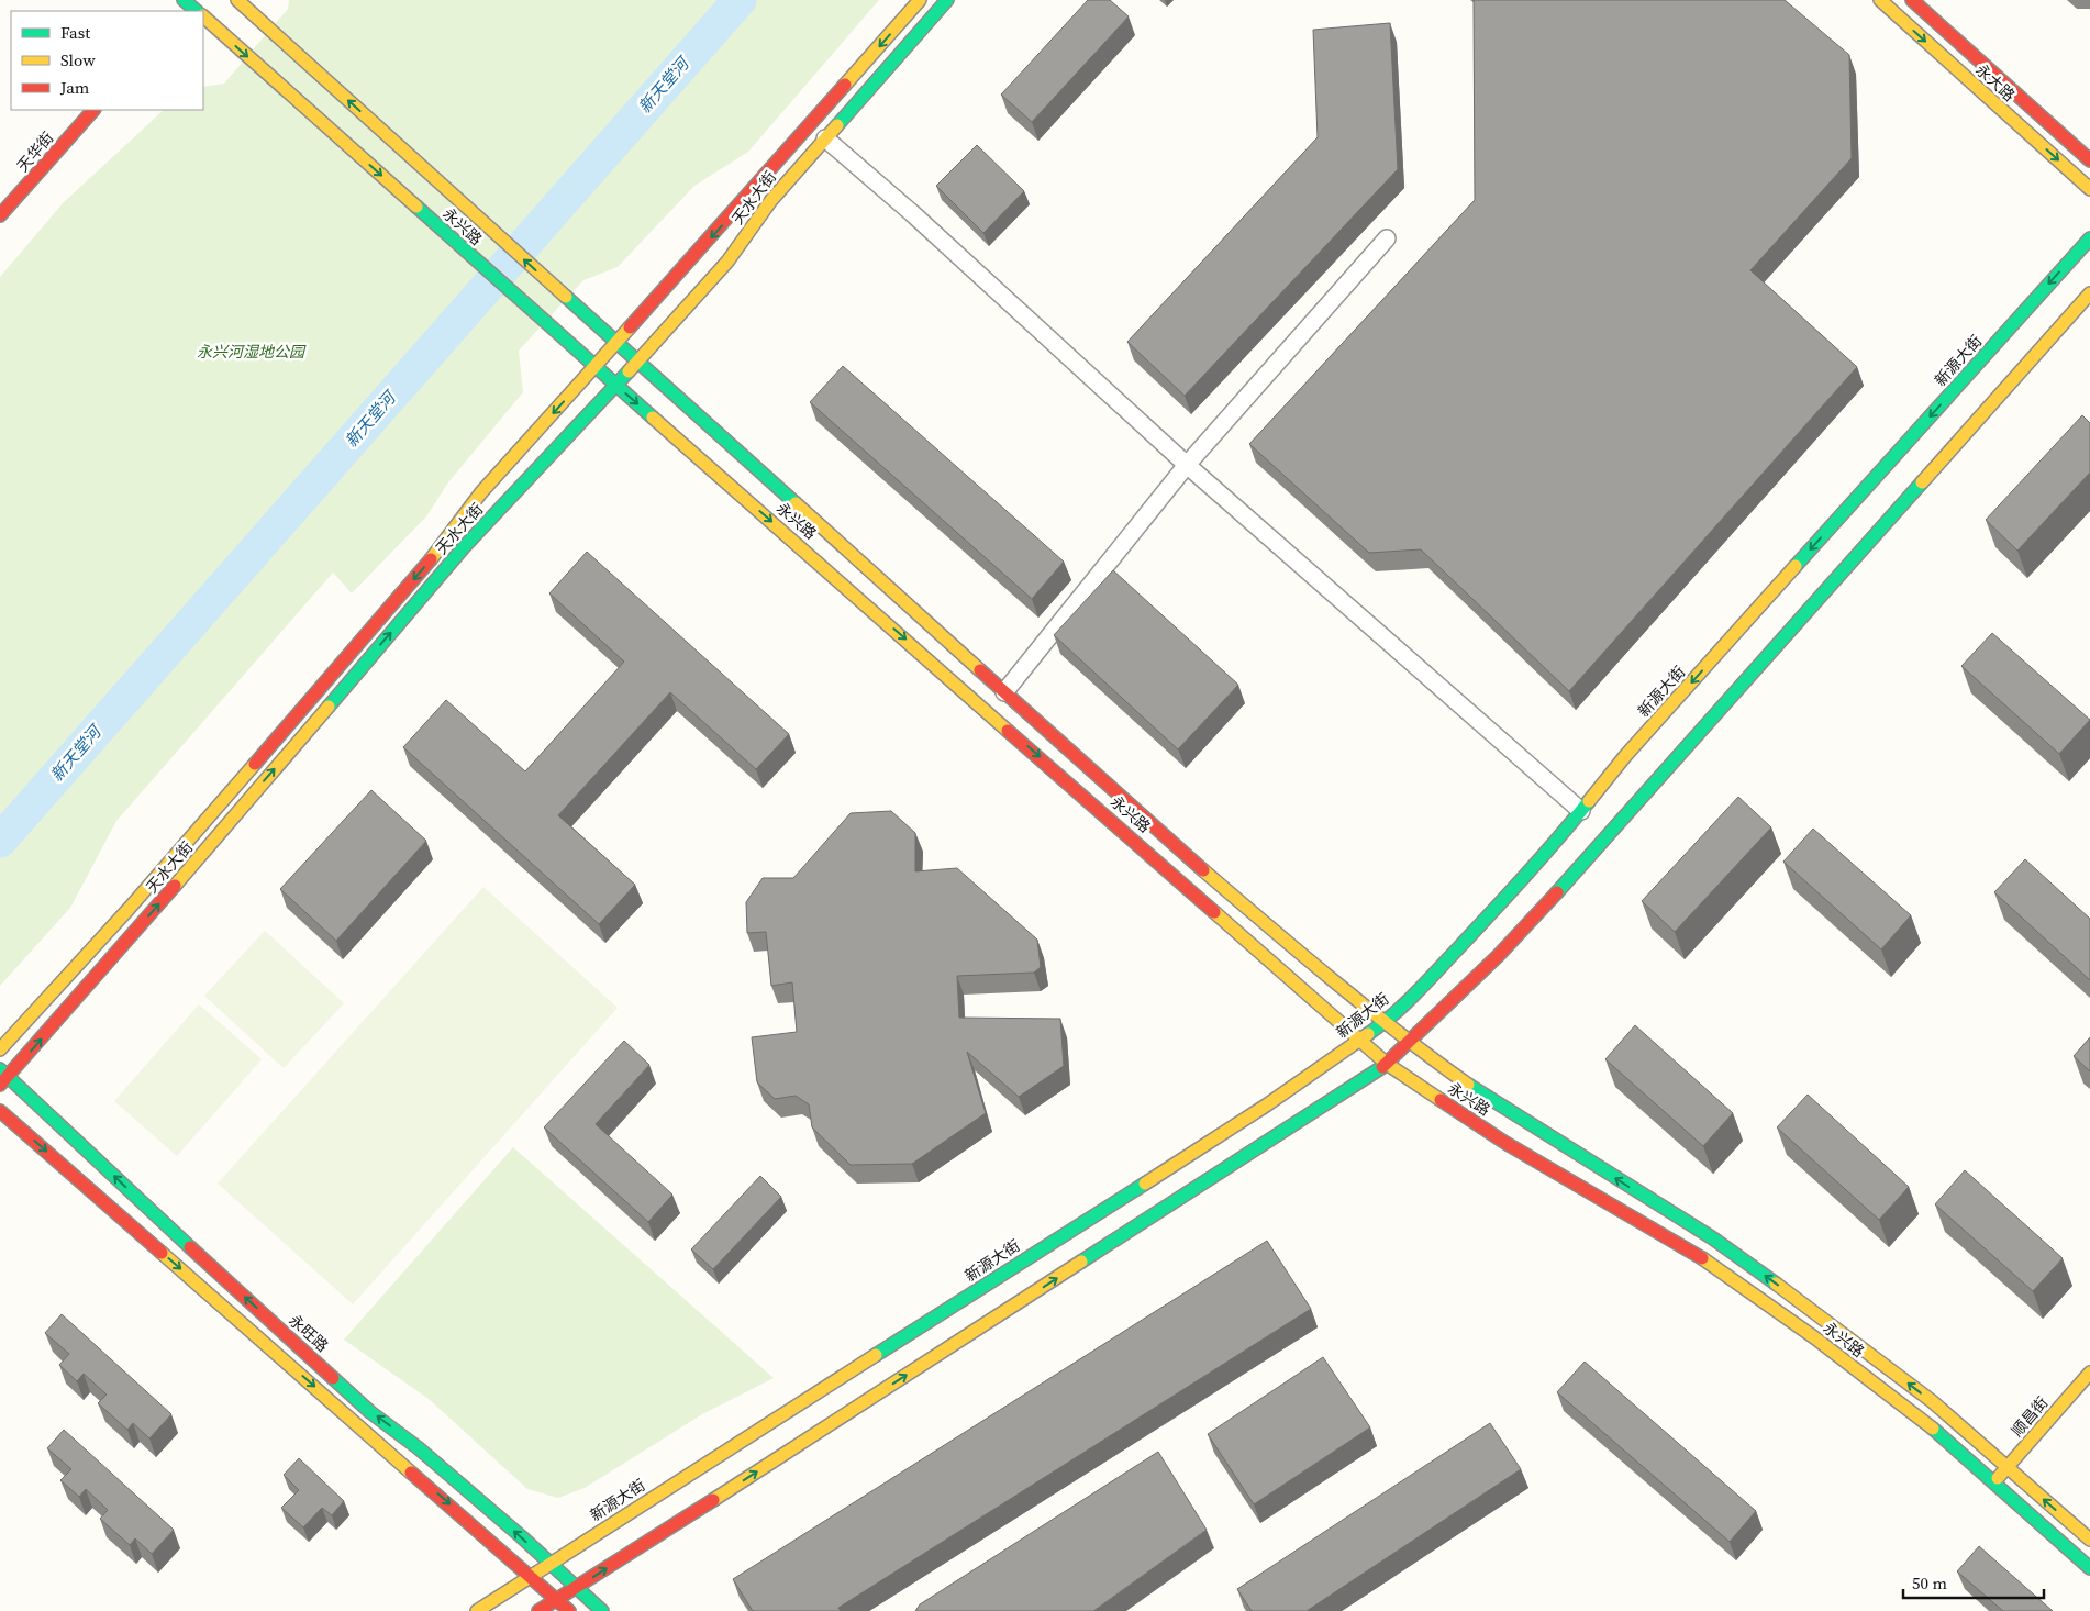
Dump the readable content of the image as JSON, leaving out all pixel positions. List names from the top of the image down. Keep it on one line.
{"streets":{"main road":["永大路","天华街","天水大街","永兴路","新源大街","永旺路","顺昌街"]},"crossings":[["天水大街","永兴路"],["天水大街","永旺路"],["永兴路","新源大街"],["永兴路","顺昌街"],["新源大街","永旺路"]],"water":["新天堂河"],"parks":["永兴河湿地公园"],"legend":["Fast","Slow","Jam"],"scale_bar":"50 m"}
